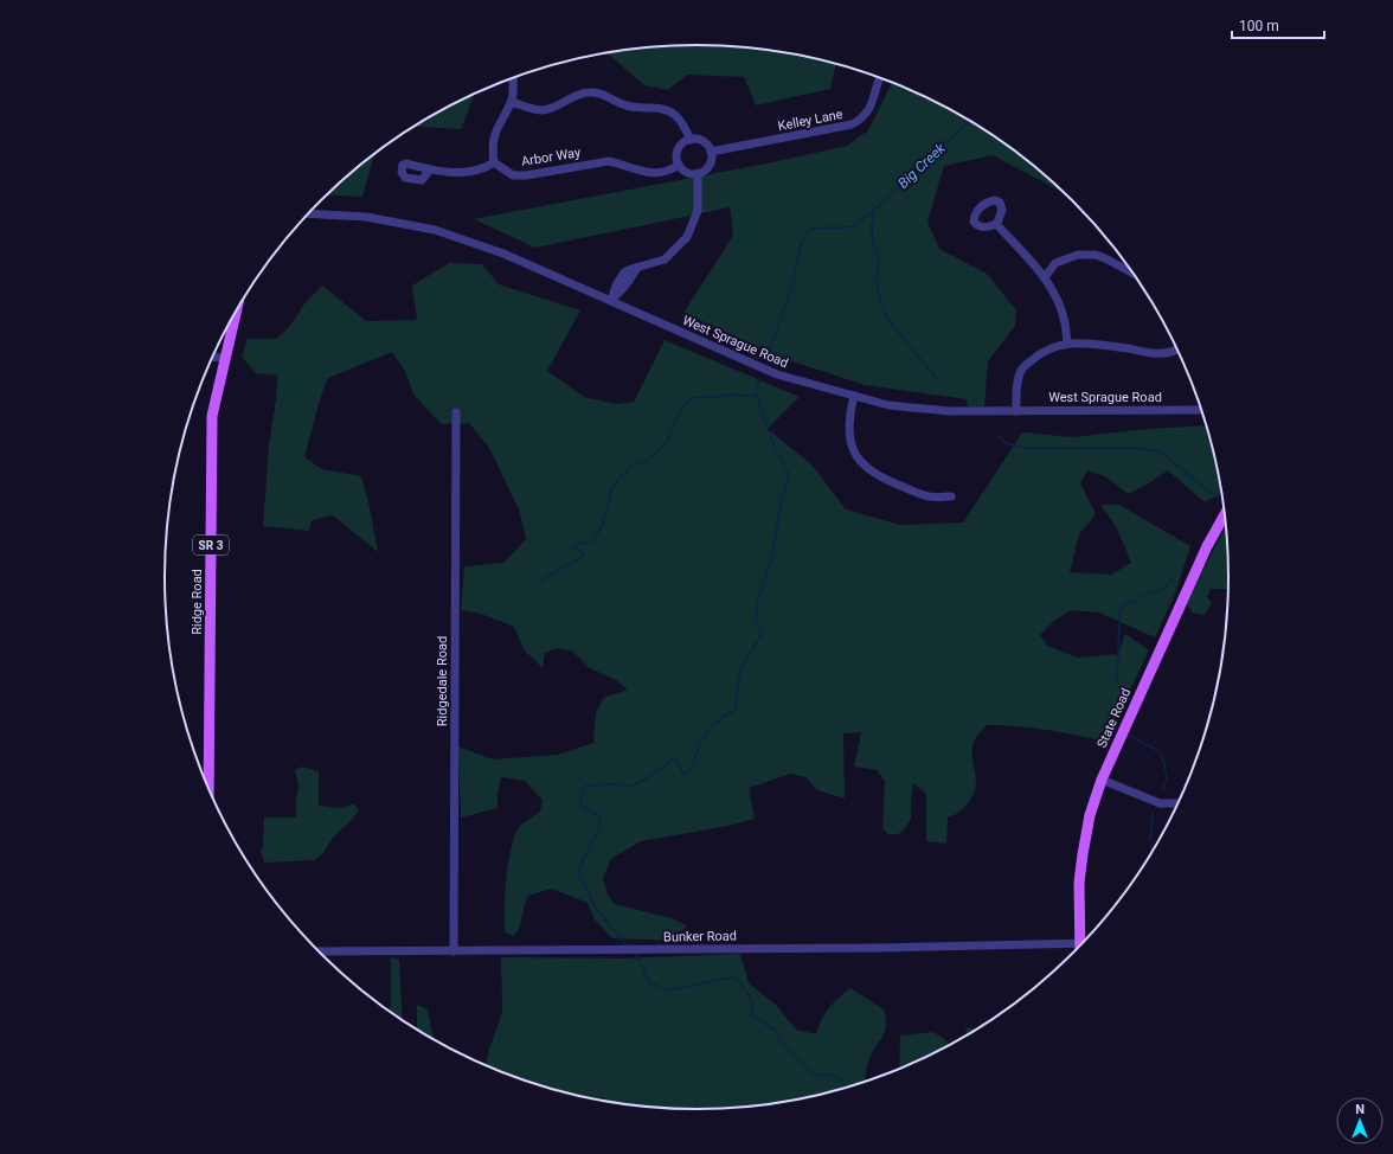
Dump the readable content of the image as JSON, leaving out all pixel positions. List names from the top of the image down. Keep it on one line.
{"streets":{"main road":["SR 3","Ridge Road","State Road"],"street":["Kelley Lane","Arbor Way","West Sprague Road","Ridgedale Road","Bunker Road"]},"crossings":[["Kelley Lane","Arbor Way"],["Ridgedale Road","Bunker Road"],["State Road","Bunker Road"]],"water":["Big Creek"],"scale_bar":"100 m","north":"top"}
